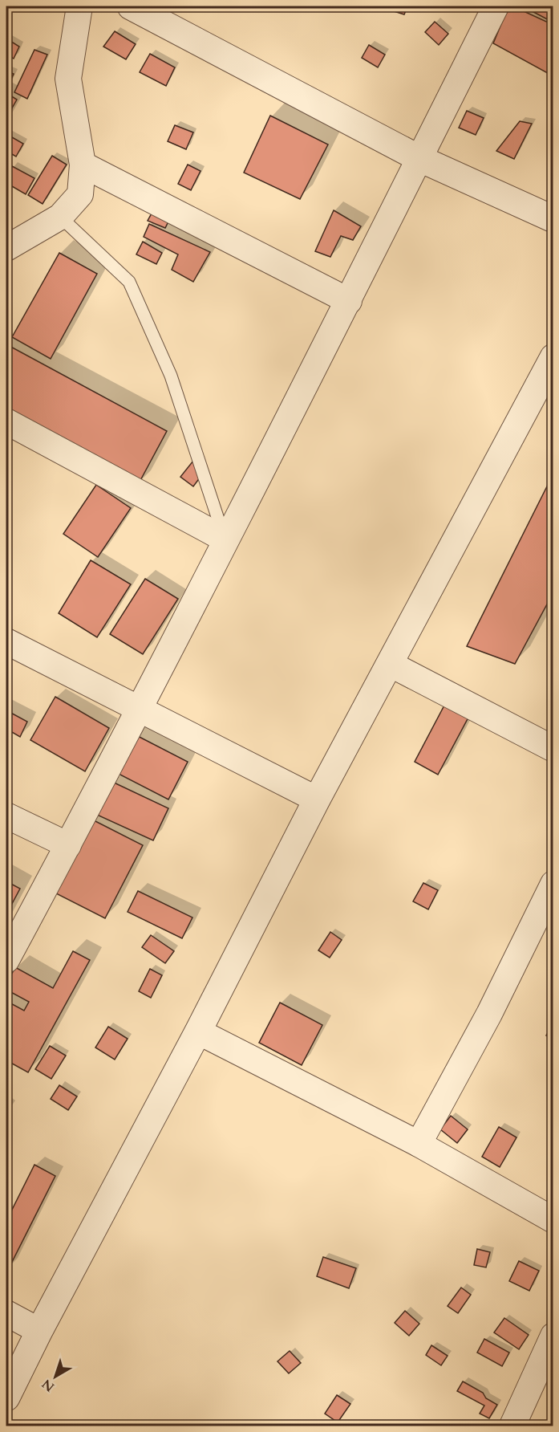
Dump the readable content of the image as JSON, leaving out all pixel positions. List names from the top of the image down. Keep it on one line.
{"north":"bottom left"}
